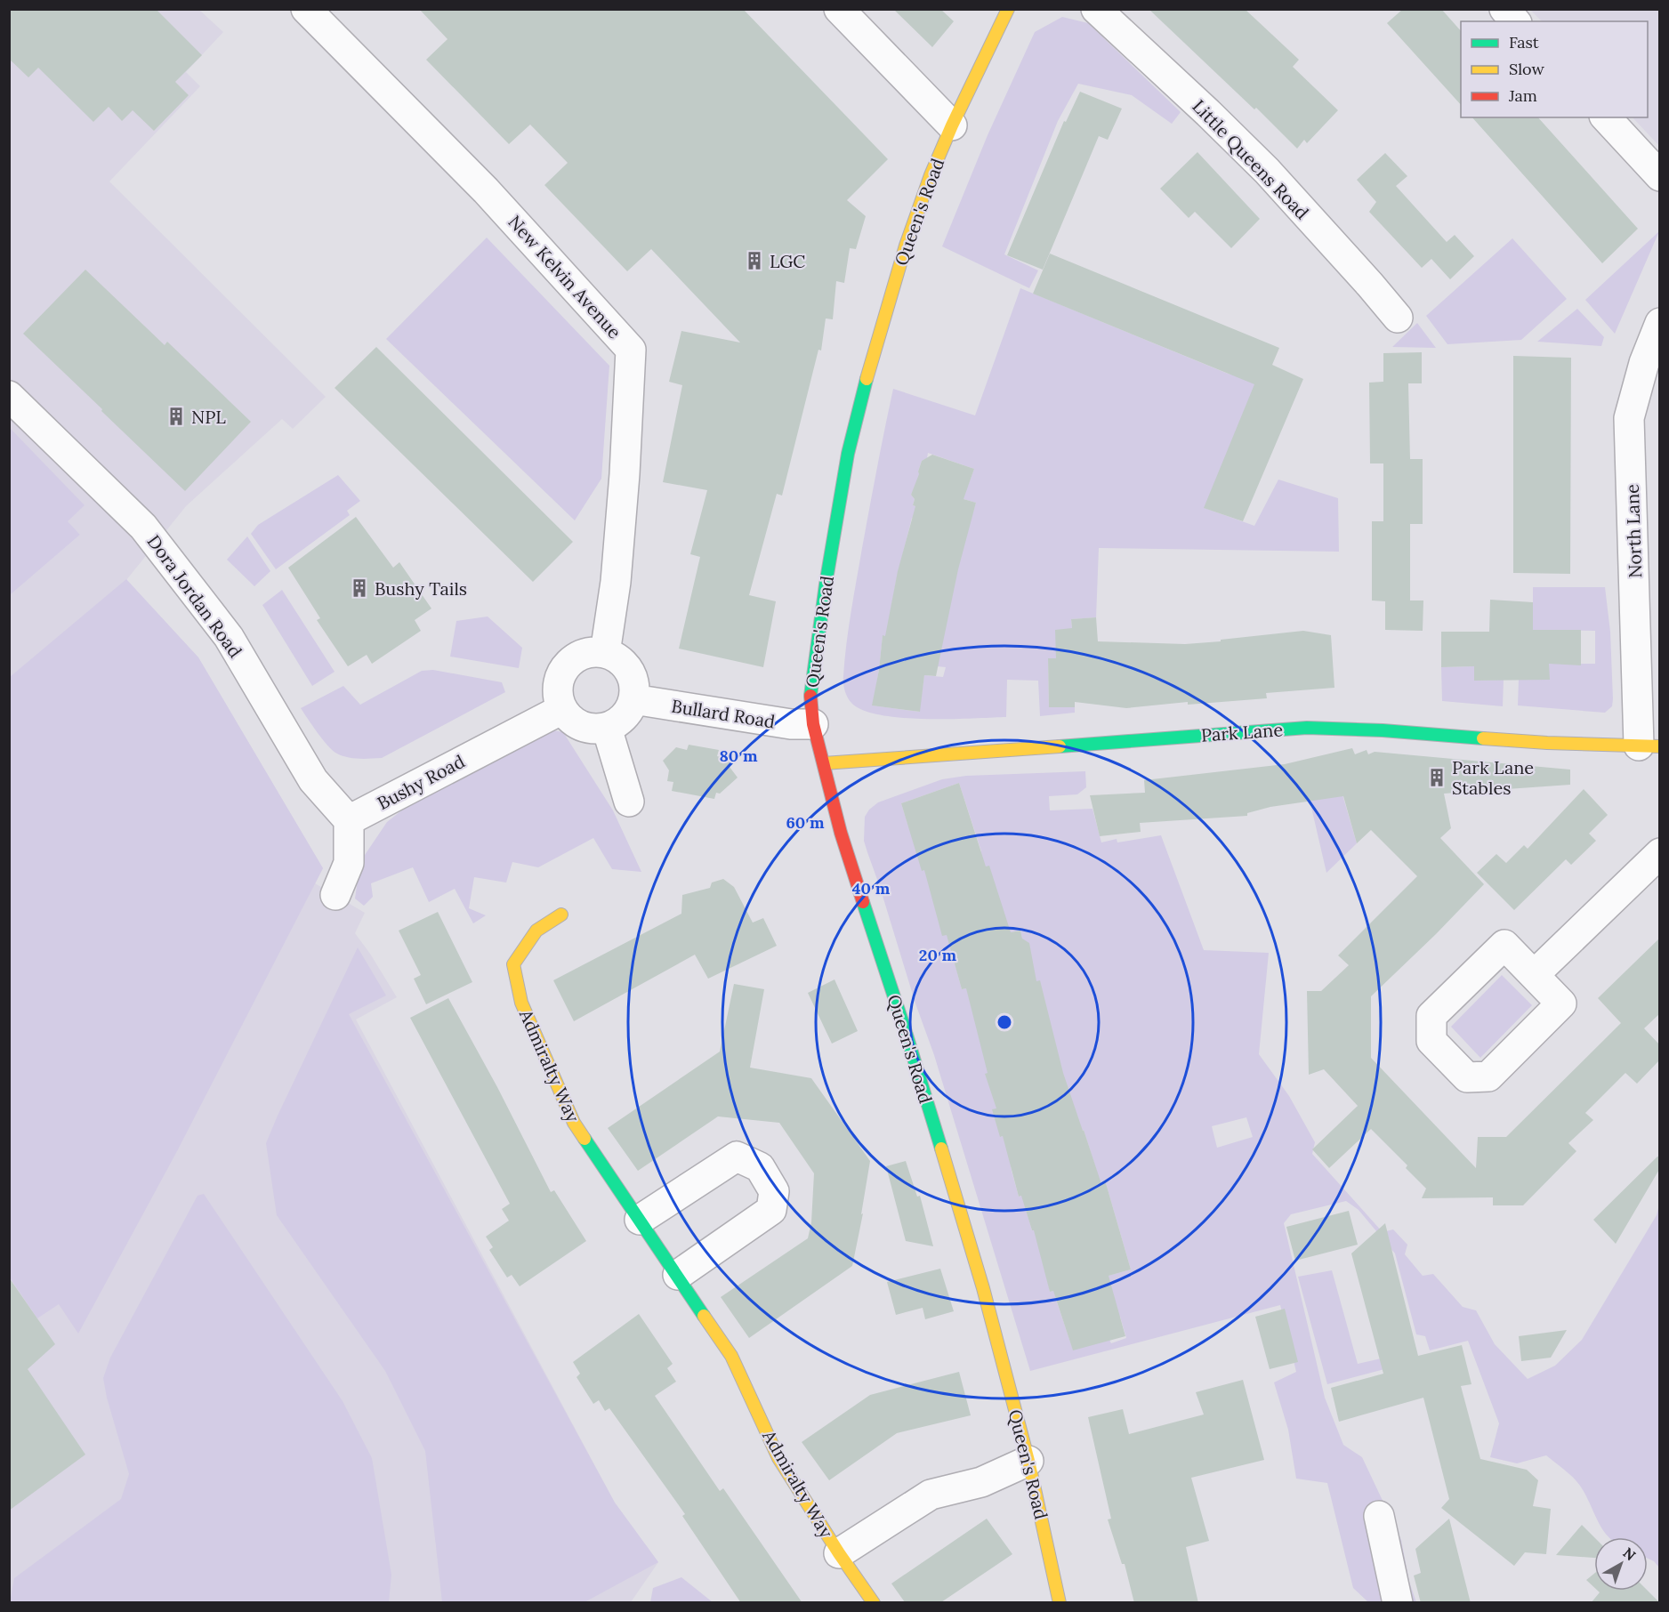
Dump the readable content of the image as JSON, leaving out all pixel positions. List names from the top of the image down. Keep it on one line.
{"streets":{"main road":["Queen's Road","Park Lane","Admiralty Way"],"street":["Little Queens Road","New Kelvin Avenue","North Lane","Dora Jordan Road","Bullard Road","Bushy Road"]},"crossings":[["Queen's Road","Bullard Road"],["Queen's Road","Park Lane"],["Queen's Road","Admiralty Way"],["New Kelvin Avenue","Bullard Road"],["New Kelvin Avenue","Bushy Road"],["North Lane","Park Lane"],["Dora Jordan Road","Bushy Road"],["Bullard Road","Bushy Road"]],"places":{"building":["LGC","NPL","Bushy Tails","Park Lane Stables"]},"legend":["Fast","Slow","Jam"],"north":"top right","rings":["80 m","60 m","40 m","20 m"]}
